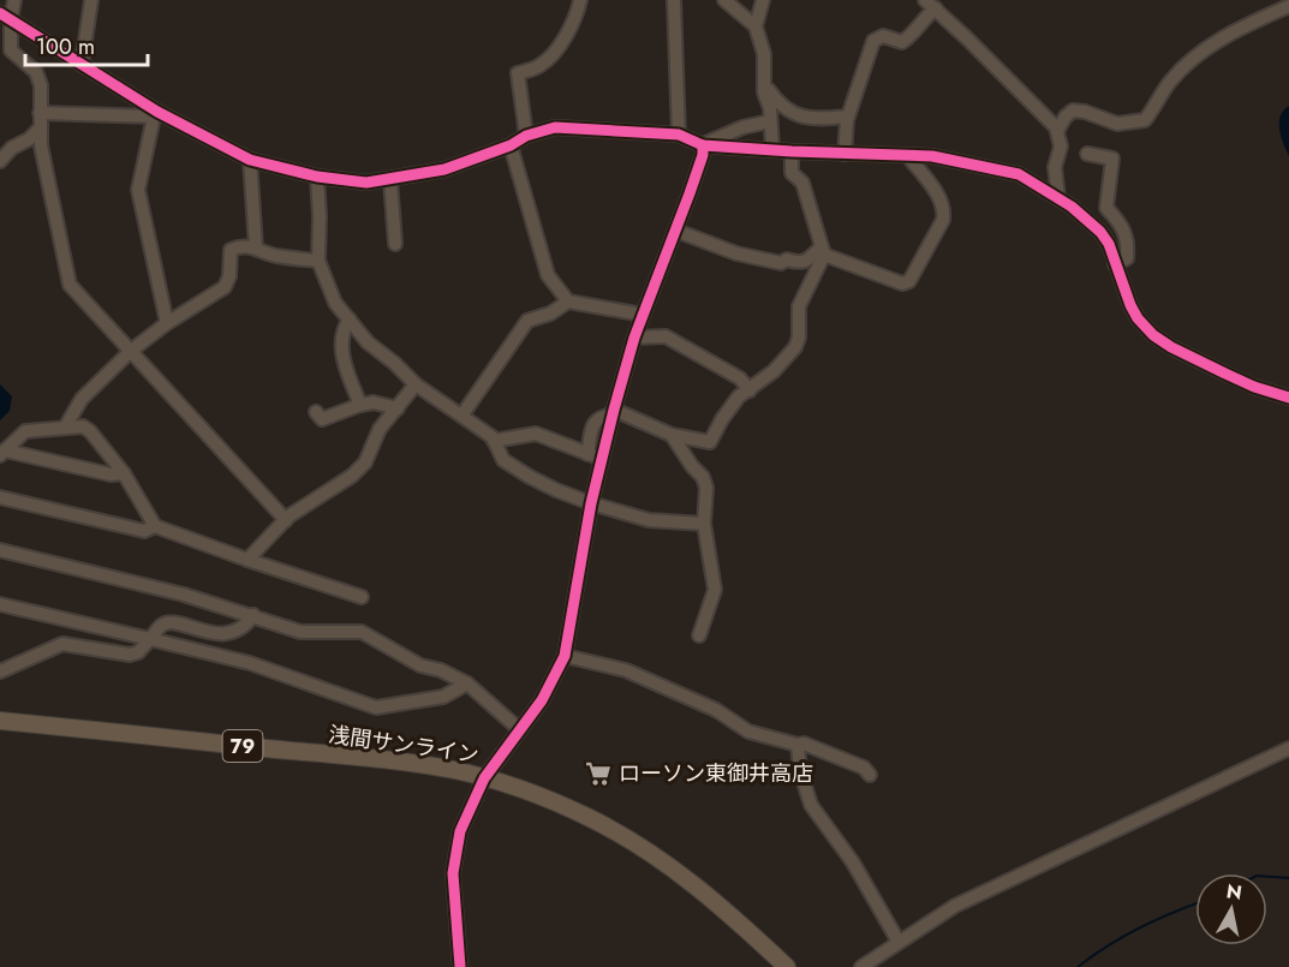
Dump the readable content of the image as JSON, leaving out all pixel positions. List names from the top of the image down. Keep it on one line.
{"streets":{"main road":["浅間サンライン","79"]},"places":{"supermarket":["ローソン東御井高店"]},"scale_bar":"100 m","north":"top"}
